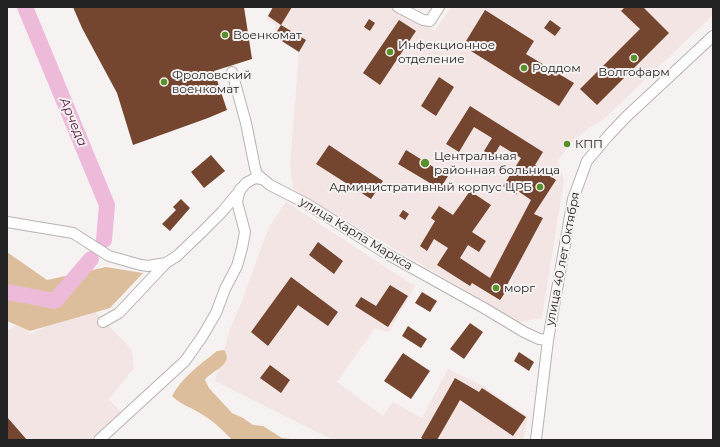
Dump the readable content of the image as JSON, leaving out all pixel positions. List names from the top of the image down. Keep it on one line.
{"streets":{"street":["улица Карла Маркса","улица 40 лет Октября"]},"crossings":[["улица Карла Маркса","улица 40 лет Октября"]],"water":["Арчеда"],"places":["Военкомат","Инфекционное отделение","Волгофарм","Роддом","Фроловский военкомат","КПП","Центральная районная больница","Административный корпус ЦРБ","морг"]}
